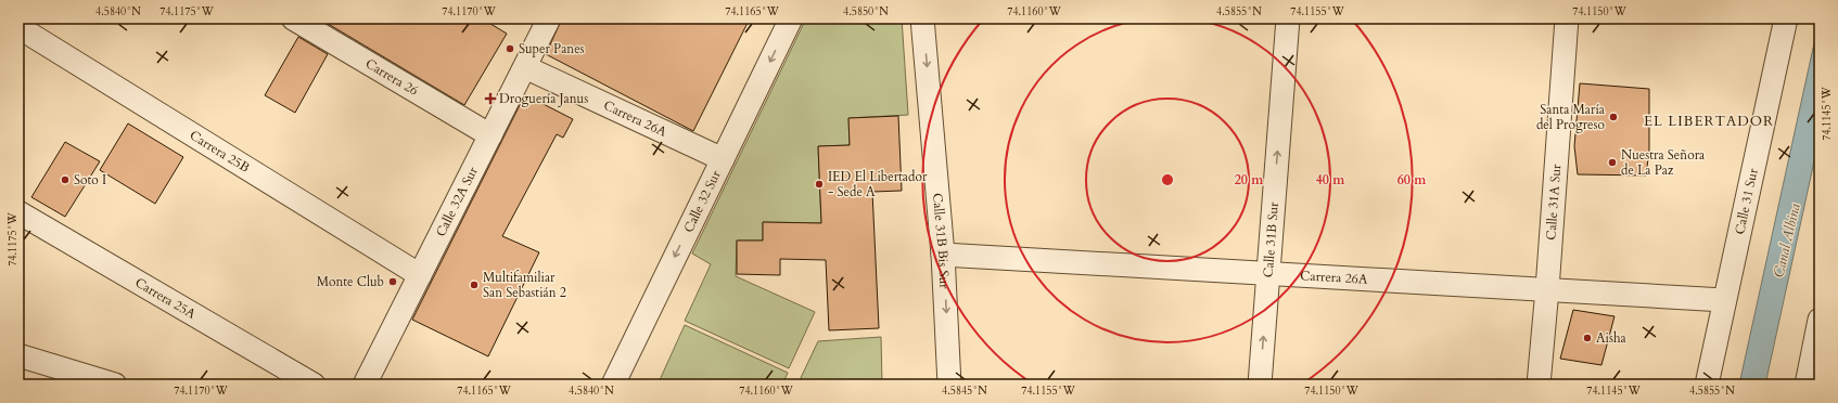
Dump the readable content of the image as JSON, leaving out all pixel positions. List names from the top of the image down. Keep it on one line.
{"streets":{"street":["Carrera 26","Carrera 26A","Carrera 25B","Calle 32A Sur","Calle 32 Sur","Calle 31A Sur","Calle 31 Sur","Calle 31B Bis Sur","Calle 31B Sur","Carrera 25A"]},"crossings":[["Carrera 26","Calle 32A Sur"],["Carrera 26A","Calle 32A Sur"],["Carrera 26A","Calle 32 Sur"],["Carrera 26A","Calle 31A Sur"],["Carrera 26A","Calle 31 Sur"],["Carrera 26A","Calle 31B Bis Sur"],["Carrera 26A","Calle 31B Sur"],["Carrera 25B","Calle 32A Sur"]],"one_way":["Calle 32 Sur","Calle 31B Bis Sur","Calle 31B Sur"],"districts":["EL LIBERTADOR"],"water":["Canal Albina"],"places":{"other":["Super Panes","Santa María del Progreso","Nuestra Señora de La Paz","Soto I","IED El Libertador - Sede A","Monte Club","Multifamiliar San Sebastián 2","Aisha"],"health":["Droguería Janus"]},"coordinates":["4.5840°N","74.1175°W","74.1170°W","74.1165°W","4.5850°N","74.1160°W","4.5855°N","74.1155°W","74.1150°W","74.1145°W","4.5845°N"],"rings":["20 m","40 m","60 m"]}
